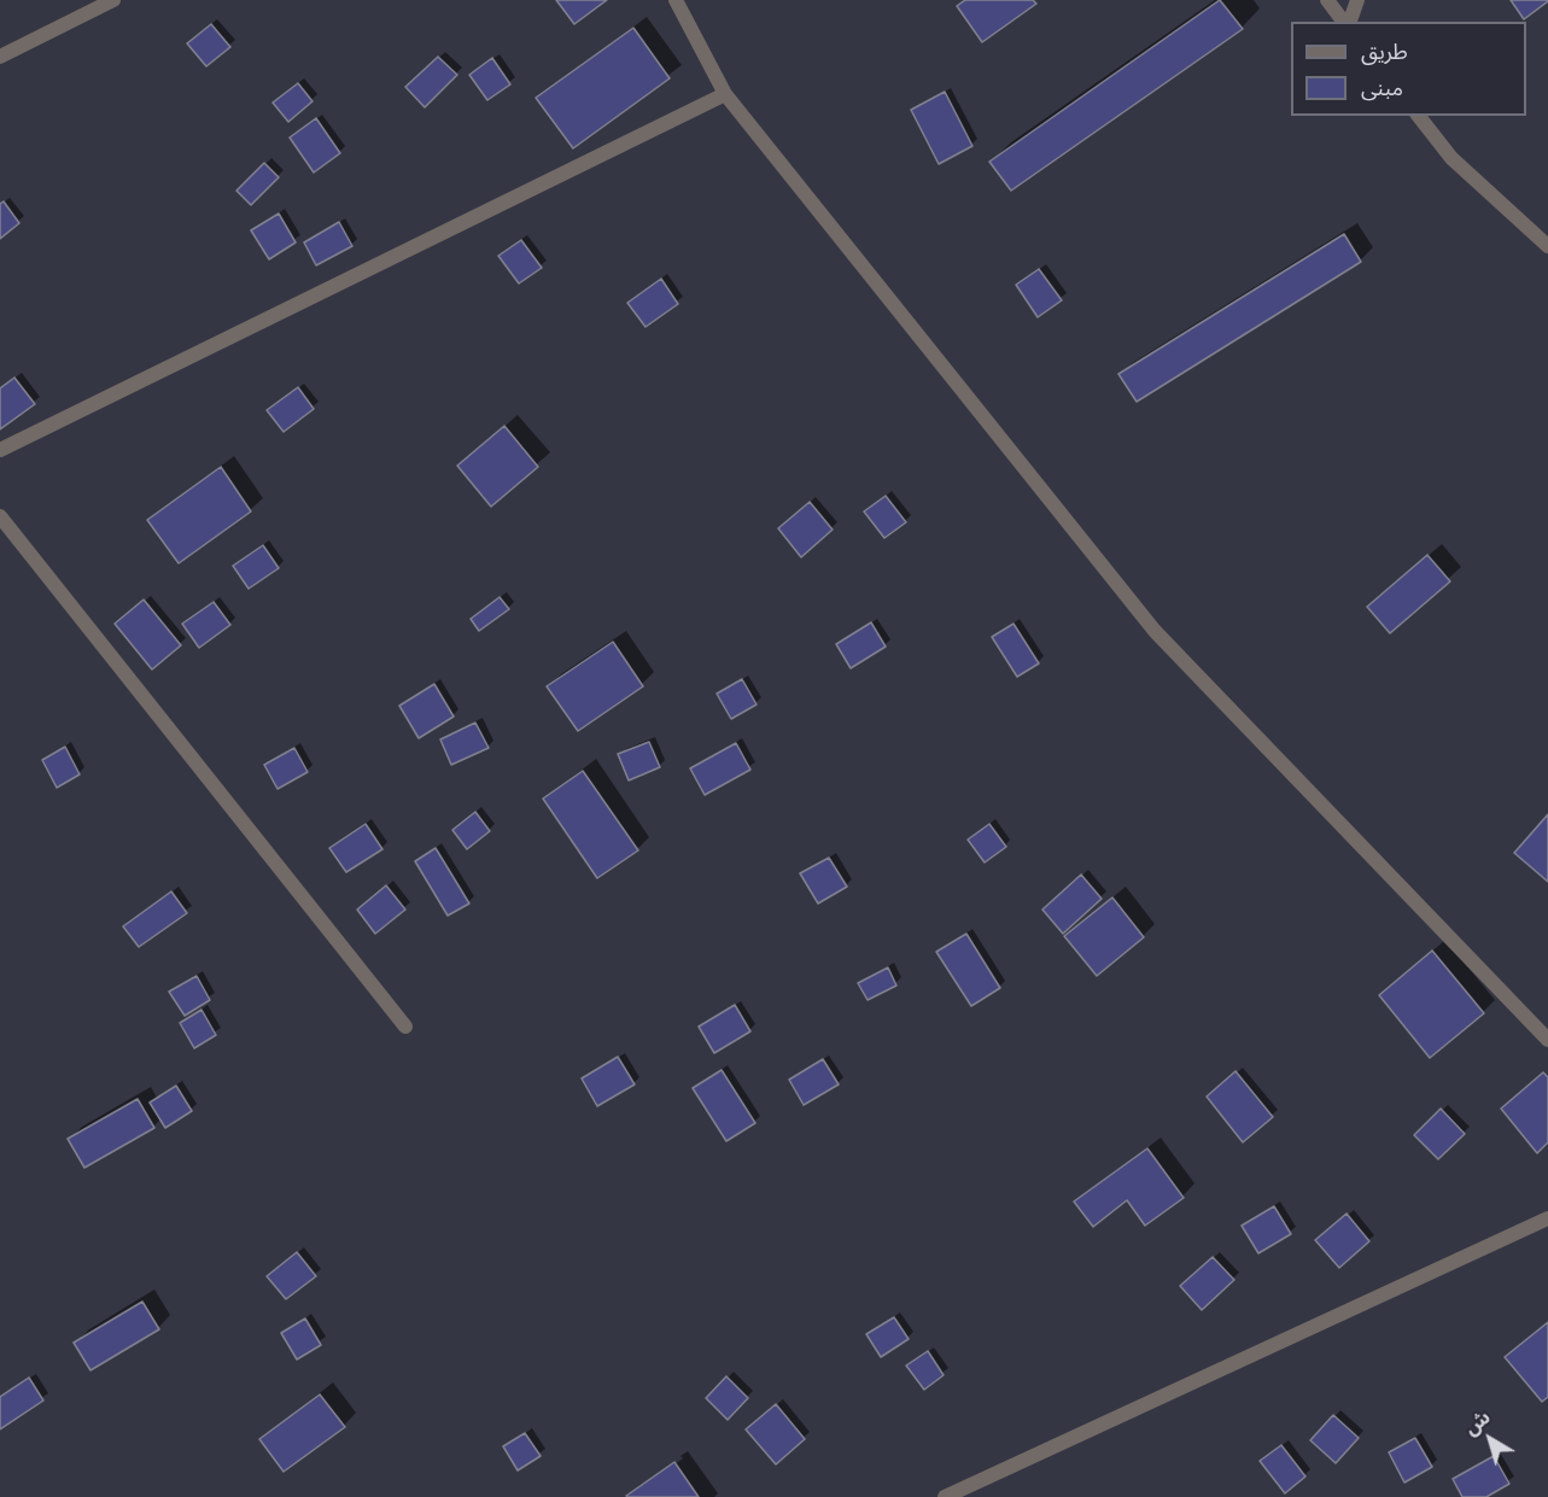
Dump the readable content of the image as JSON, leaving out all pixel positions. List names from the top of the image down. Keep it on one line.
{"legend":["طريق","مبنى"],"north":"top left"}
